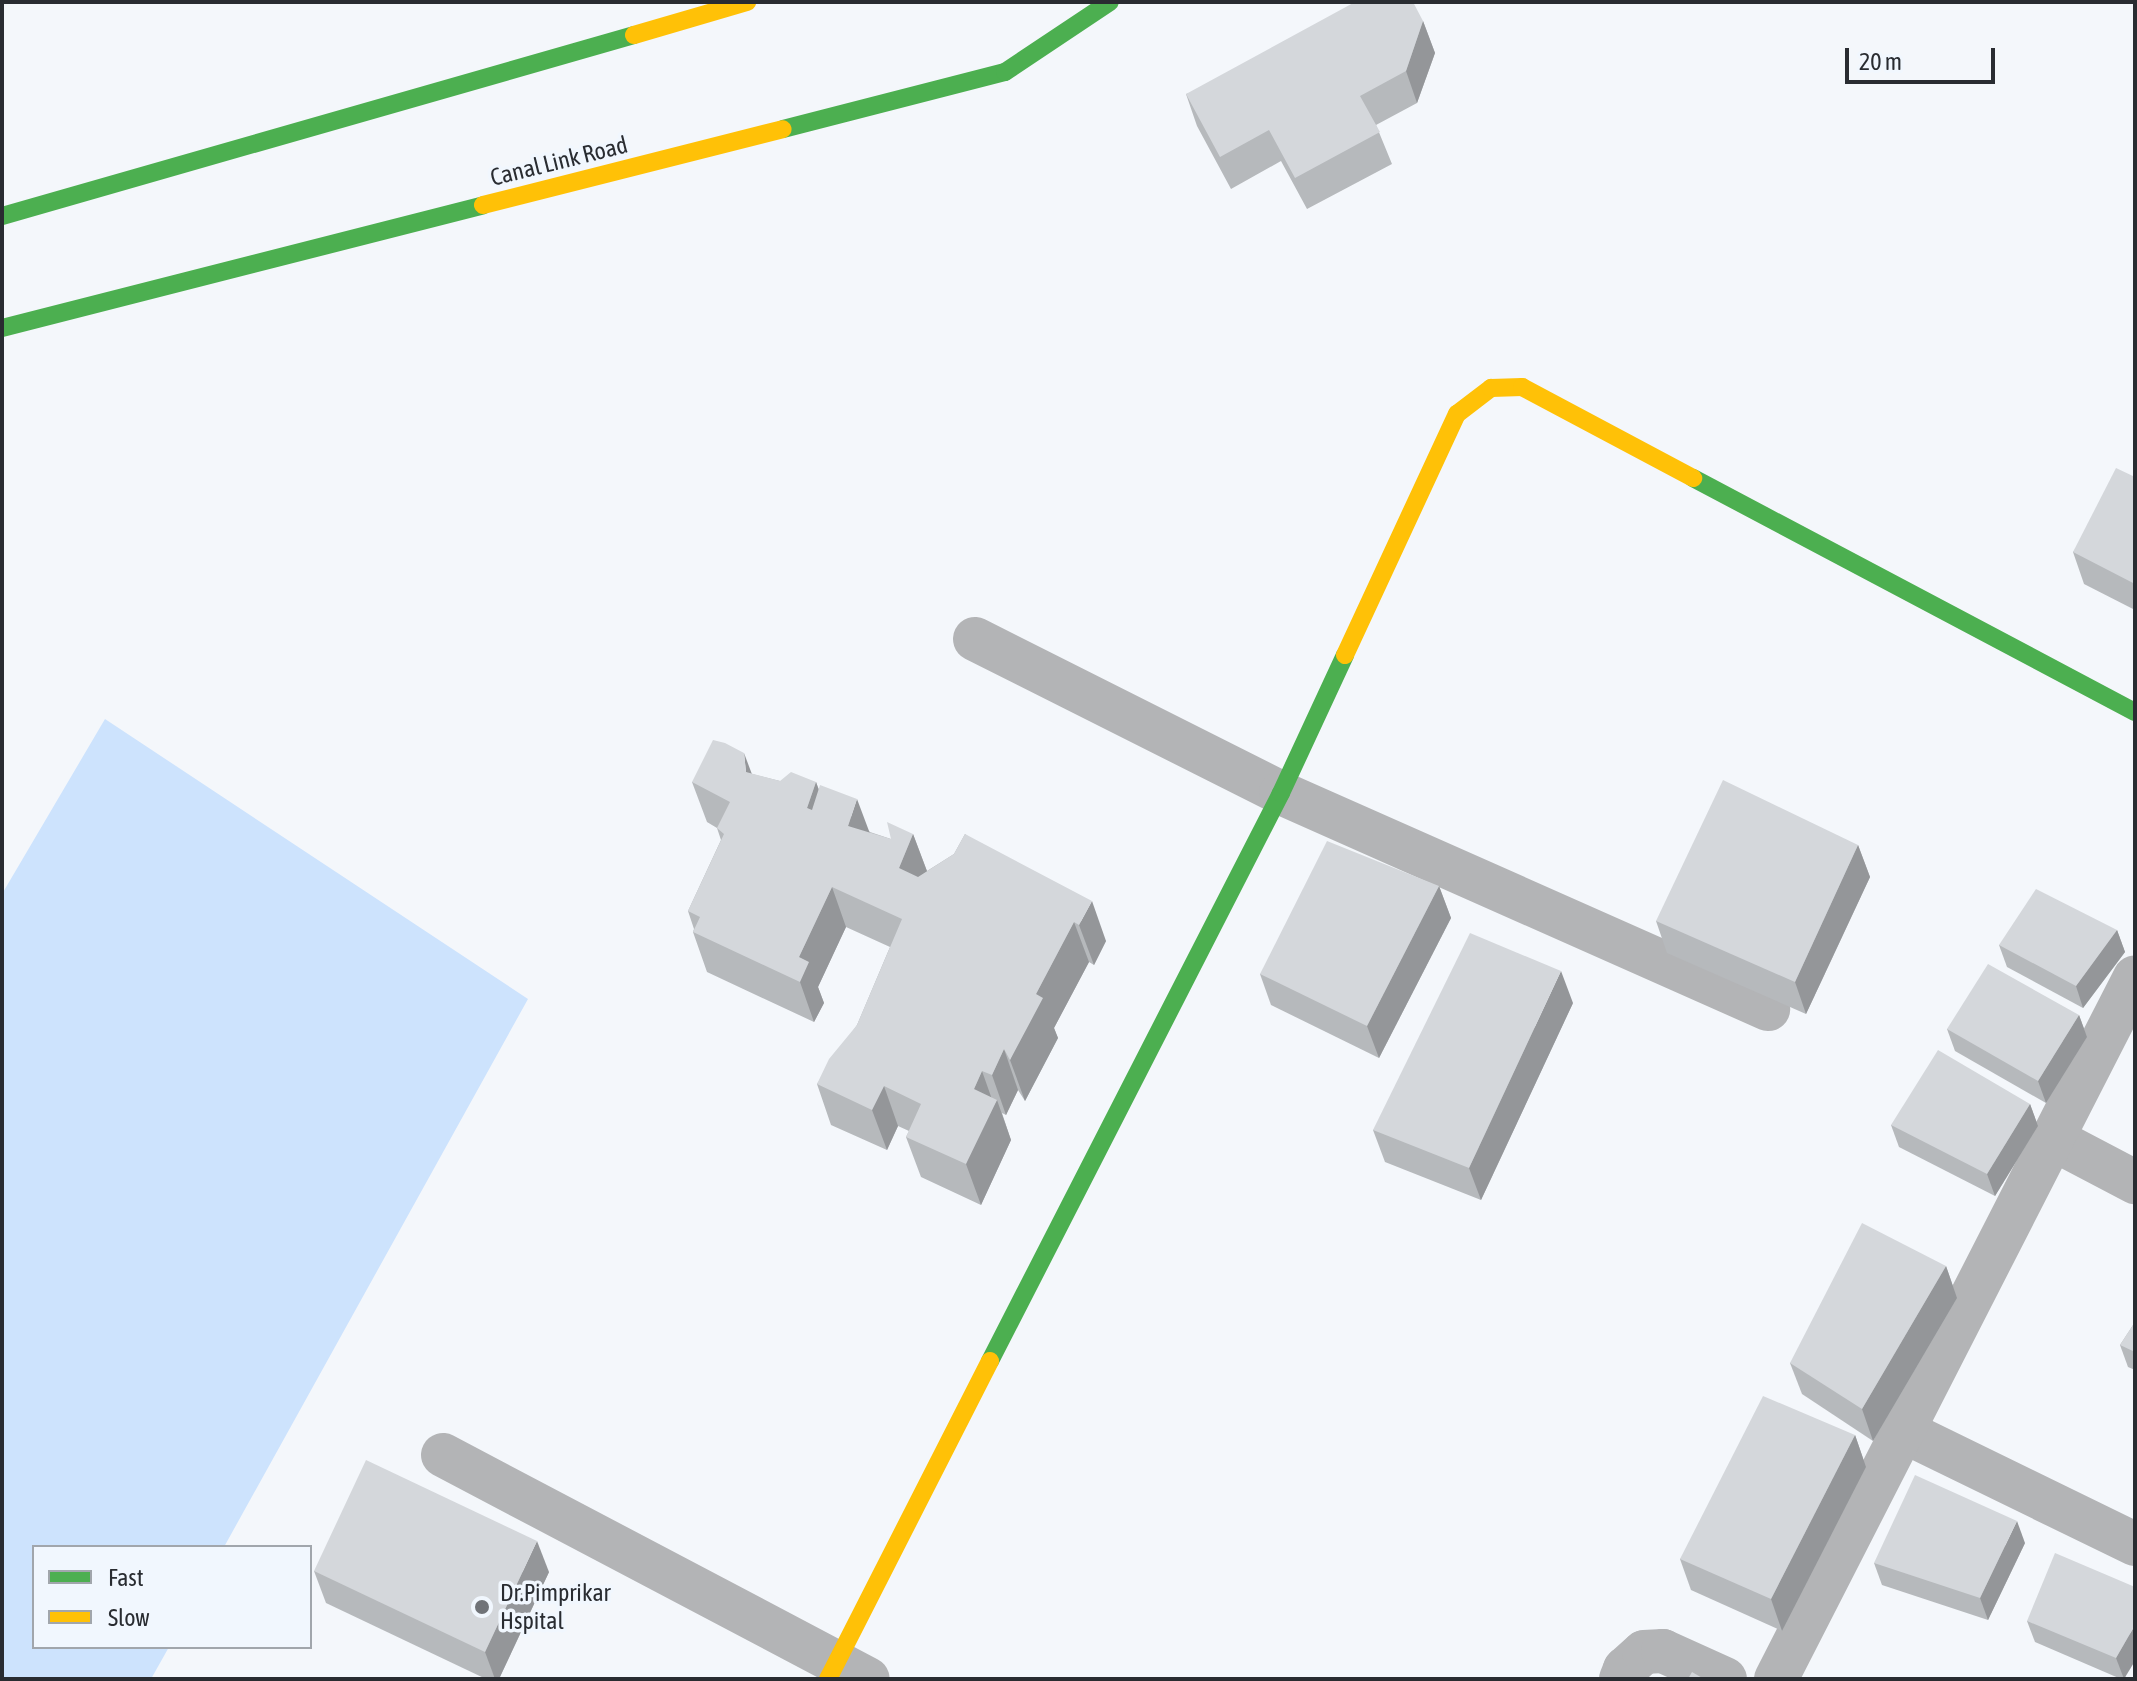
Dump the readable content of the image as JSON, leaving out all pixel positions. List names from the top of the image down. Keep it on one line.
{"streets":{"street":["Canal Link Road"]},"places":["Dr.Pimprikar Hspital"],"legend":["Fast","Slow"],"scale_bar":"20 m"}
